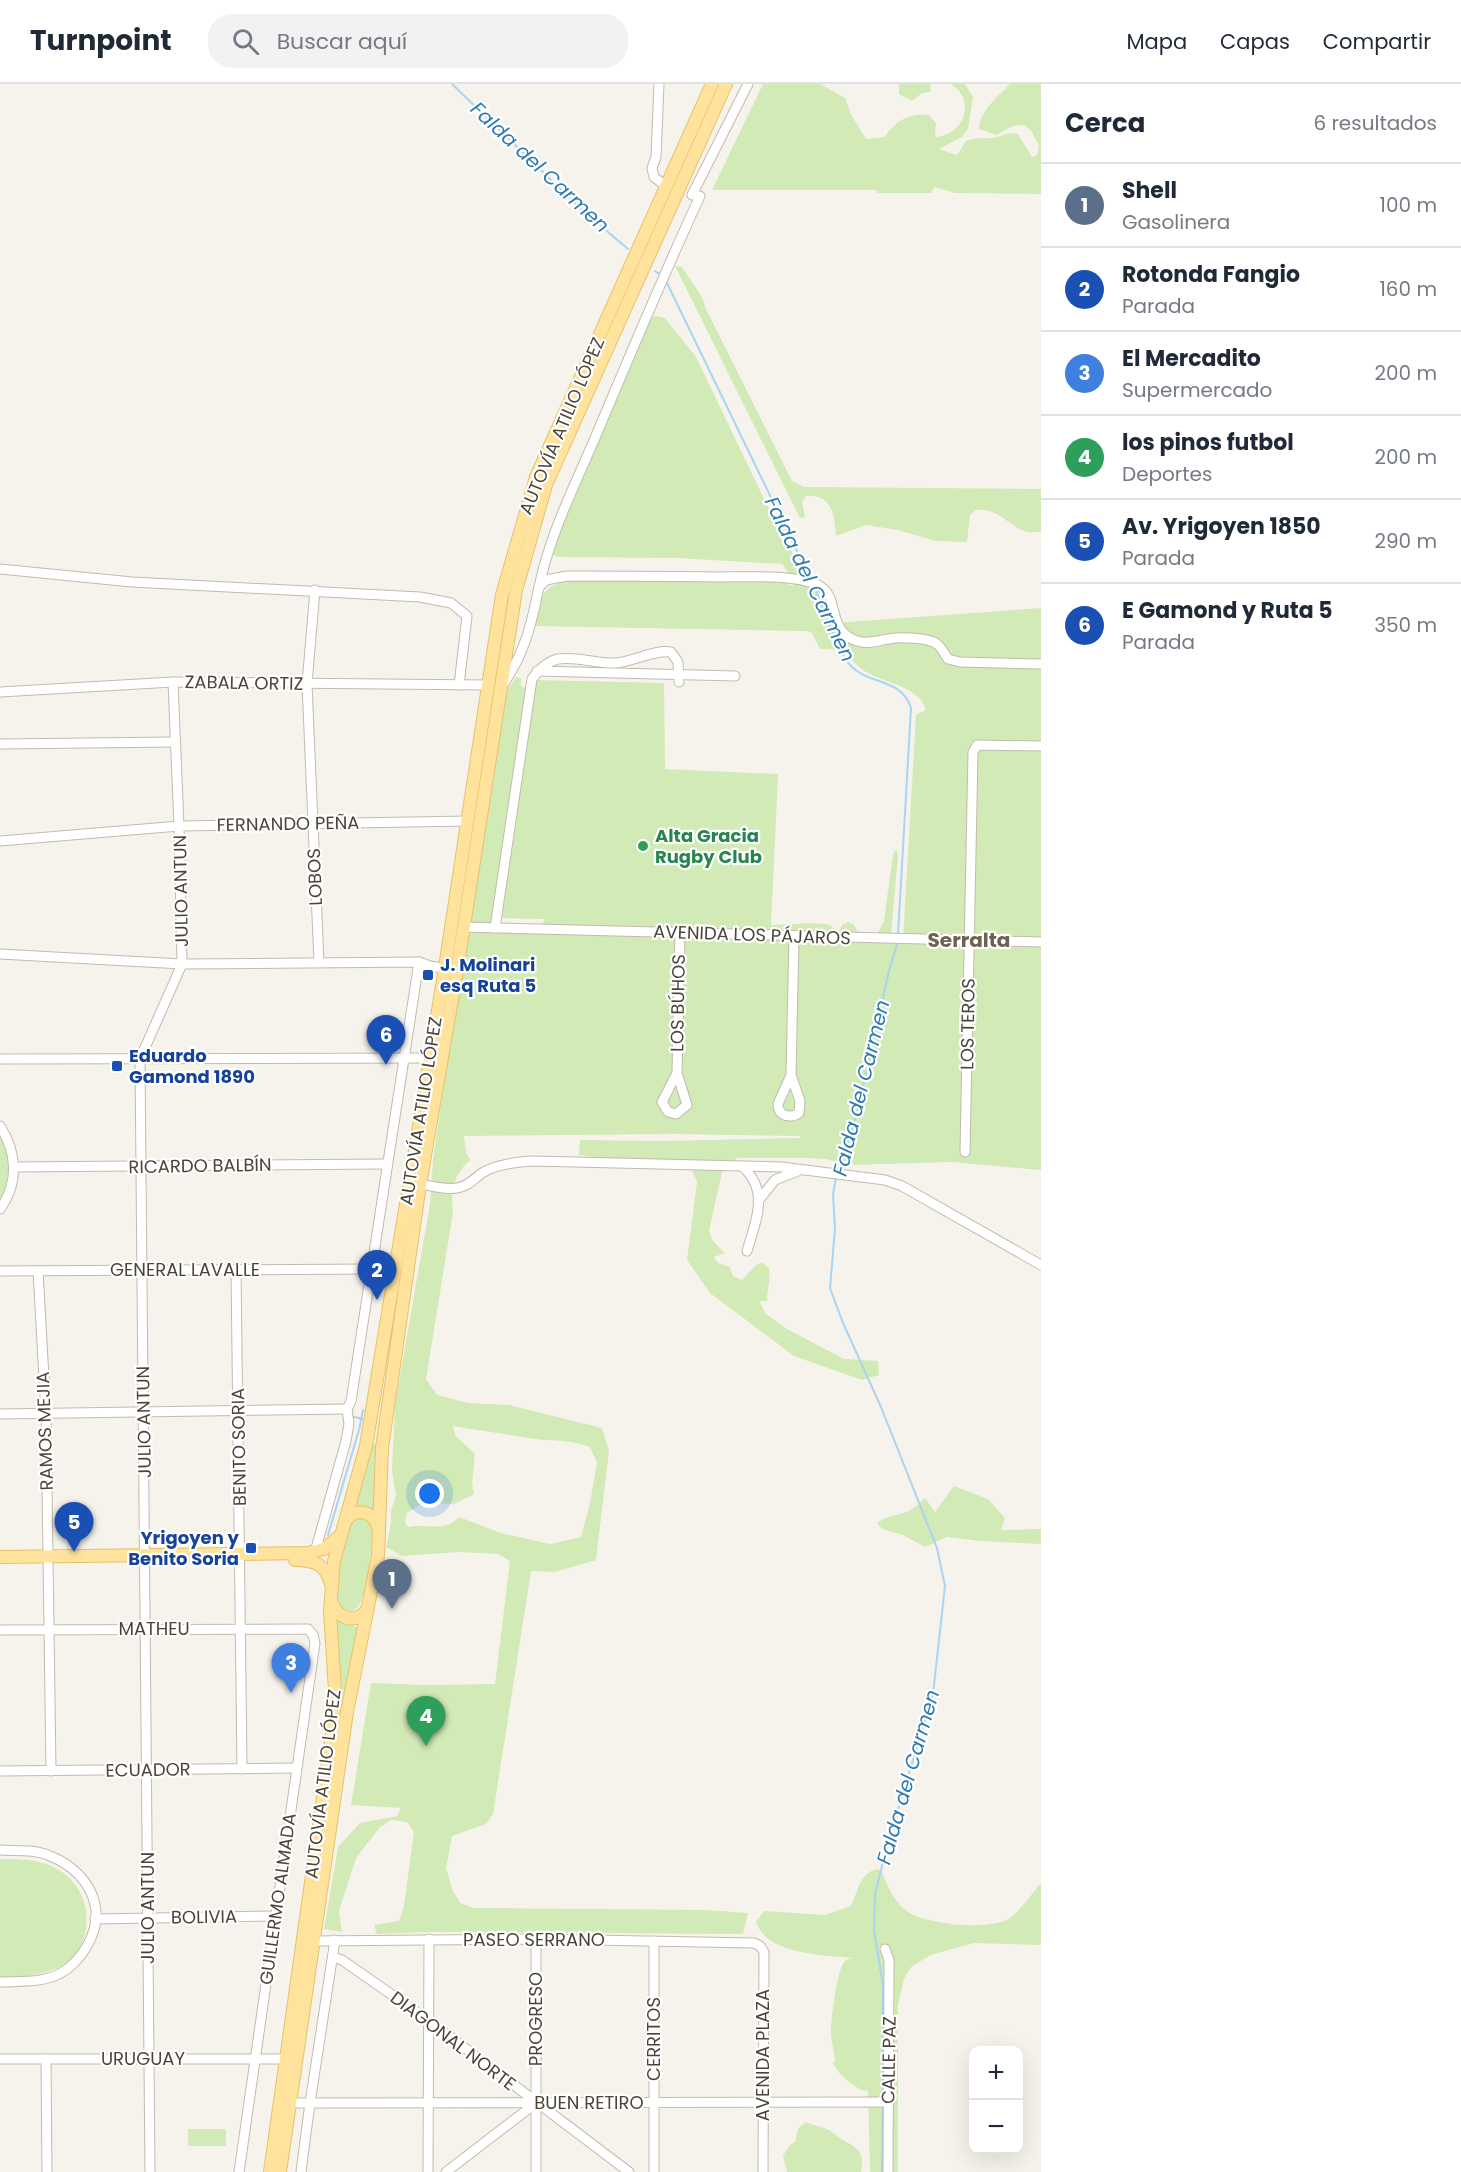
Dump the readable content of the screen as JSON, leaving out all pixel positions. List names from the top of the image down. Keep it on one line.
{"streets":{"main road":["AUTOVÍA ATILIO LÓPEZ"],"street":["ZABALA ORTIZ","FERNANDO PEÑA","LOBOS","JULIO ANTUN","AVENIDA LOS PÁJAROS","LOS BÚHOS","LOS TEROS","RICARDO BALBÍN","GENERAL LAVALLE","RAMOS MEJIA","BENITO SORIA","MATHEU","ECUADOR","GUILLERMO ALMADA","BOLIVIA","PASEO SERRANO","PROGRESO","CERRITOS","DIAGONAL NORTE","AVENIDA PLAZA","URUGUAY","CALLE PAZ","BUEN RETIRO"]},"crossings":[["AUTOVÍA ATILIO LÓPEZ","ZABALA ORTIZ"],["AUTOVÍA ATILIO LÓPEZ","FERNANDO PEÑA"],["AUTOVÍA ATILIO LÓPEZ","AVENIDA LOS PÁJAROS"],["AUTOVÍA ATILIO LÓPEZ","PASEO SERRANO"],["AUTOVÍA ATILIO LÓPEZ","URUGUAY"],["AUTOVÍA ATILIO LÓPEZ","BUEN RETIRO"],["ZABALA ORTIZ","LOBOS"],["ZABALA ORTIZ","JULIO ANTUN"],["FERNANDO PEÑA","LOBOS"],["FERNANDO PEÑA","JULIO ANTUN"],["JULIO ANTUN","RICARDO BALBÍN"],["JULIO ANTUN","GENERAL LAVALLE"],["JULIO ANTUN","MATHEU"],["JULIO ANTUN","ECUADOR"],["JULIO ANTUN","BOLIVIA"],["JULIO ANTUN","URUGUAY"],["AVENIDA LOS PÁJAROS","LOS BÚHOS"],["AVENIDA LOS PÁJAROS","LOS TEROS"],["GENERAL LAVALLE","RAMOS MEJIA"],["GENERAL LAVALLE","BENITO SORIA"],["RAMOS MEJIA","MATHEU"],["RAMOS MEJIA","ECUADOR"],["BENITO SORIA","MATHEU"],["BENITO SORIA","ECUADOR"],["MATHEU","GUILLERMO ALMADA"],["ECUADOR","GUILLERMO ALMADA"],["GUILLERMO ALMADA","BOLIVIA"],["GUILLERMO ALMADA","URUGUAY"],["PASEO SERRANO","PROGRESO"],["PASEO SERRANO","CERRITOS"],["PASEO SERRANO","AVENIDA PLAZA"],["PROGRESO","DIAGONAL NORTE"],["PROGRESO","BUEN RETIRO"],["CERRITOS","BUEN RETIRO"],["DIAGONAL NORTE","BUEN RETIRO"],["AVENIDA PLAZA","BUEN RETIRO"],["CALLE PAZ","BUEN RETIRO"]],"districts":["Serralta"],"water":["Falda del Carmen"],"places":{"other":["Alta Gracia Rugby Club"],"transit":["J. Molinari esq Ruta 5","Eduardo Gamond 1890","Yrigoyen y Benito Soria"]},"page":{"header":"Turnpoint","search":"Buscar aquí","nav":["Mapa","Capas","Compartir"],"heading":["Cerca","6 resultados"],"list":[{"mark":"1","name":"Shell","note":"Gasolinera","value":"100 m"},{"mark":"2","name":"Rotonda Fangio","note":"Parada","value":"160 m"},{"mark":"3","name":"El Mercadito","note":"Supermercado","value":"200 m"},{"mark":"4","name":"los pinos futbol","note":"Deportes","value":"200 m"},{"mark":"5","name":"Av. Yrigoyen 1850","note":"Parada","value":"290 m"},{"mark":"6","name":"E Gamond y Ruta 5","note":"Parada","value":"350 m"}],"pins":["6","2","5","1","3","4"],"map_buttons":["+","−"]}}
